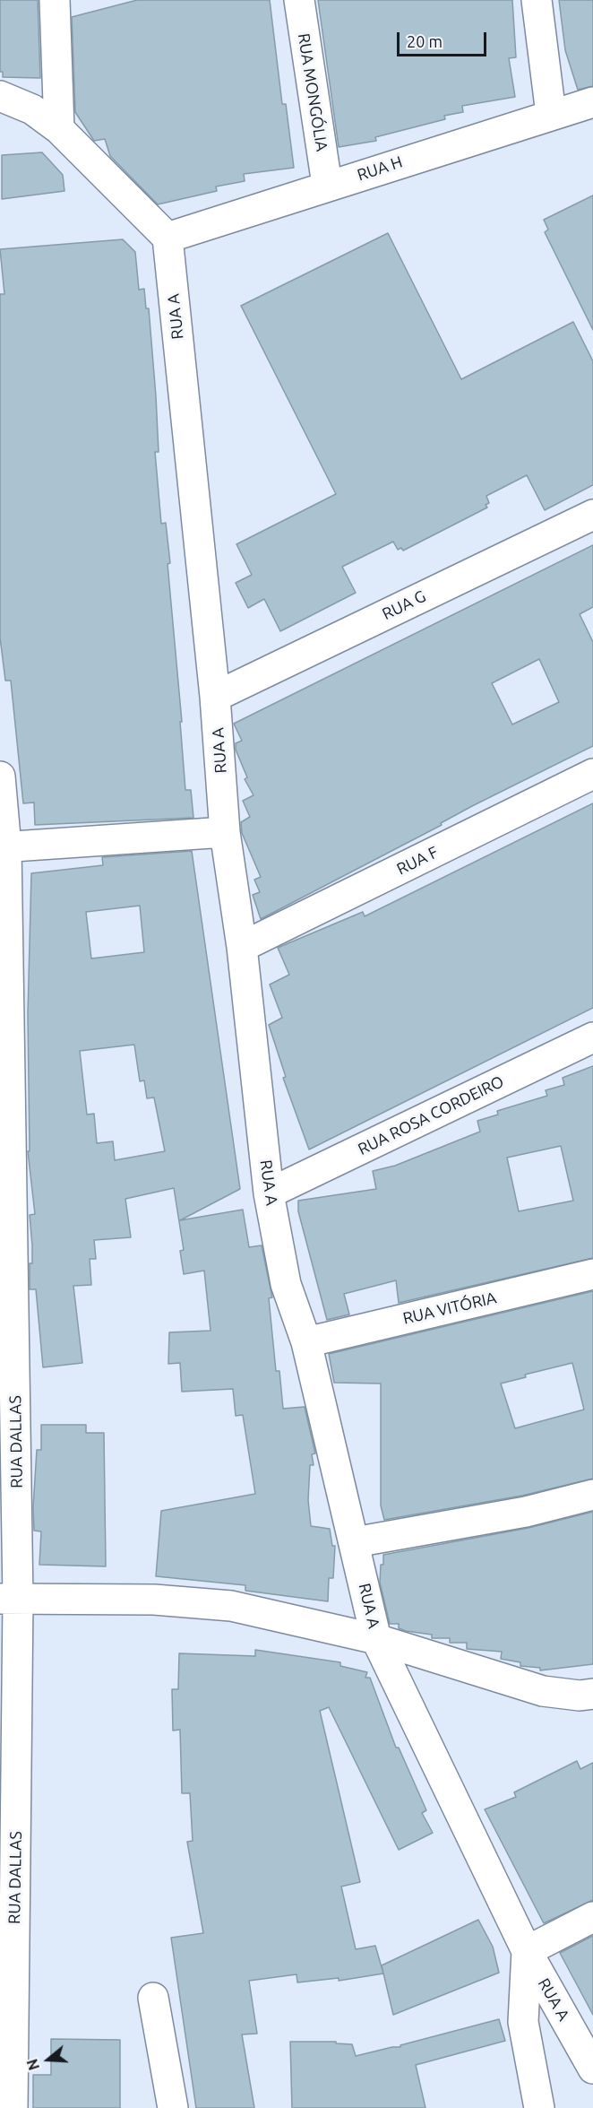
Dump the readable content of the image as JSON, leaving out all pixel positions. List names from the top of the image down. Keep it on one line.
{"streets":{"street":["RUA MONGÓLIA","RUA H","RUA A","RUA G","RUA F","RUA ROSA CORDEIRO","RUA VITÓRIA","RUA DALLAS"]},"crossings":[["RUA MONGÓLIA","RUA H"],["RUA H","RUA A"],["RUA A","RUA G"],["RUA A","RUA F"],["RUA A","RUA ROSA CORDEIRO"],["RUA A","RUA VITÓRIA"]],"scale_bar":"20 m","north":"left"}
